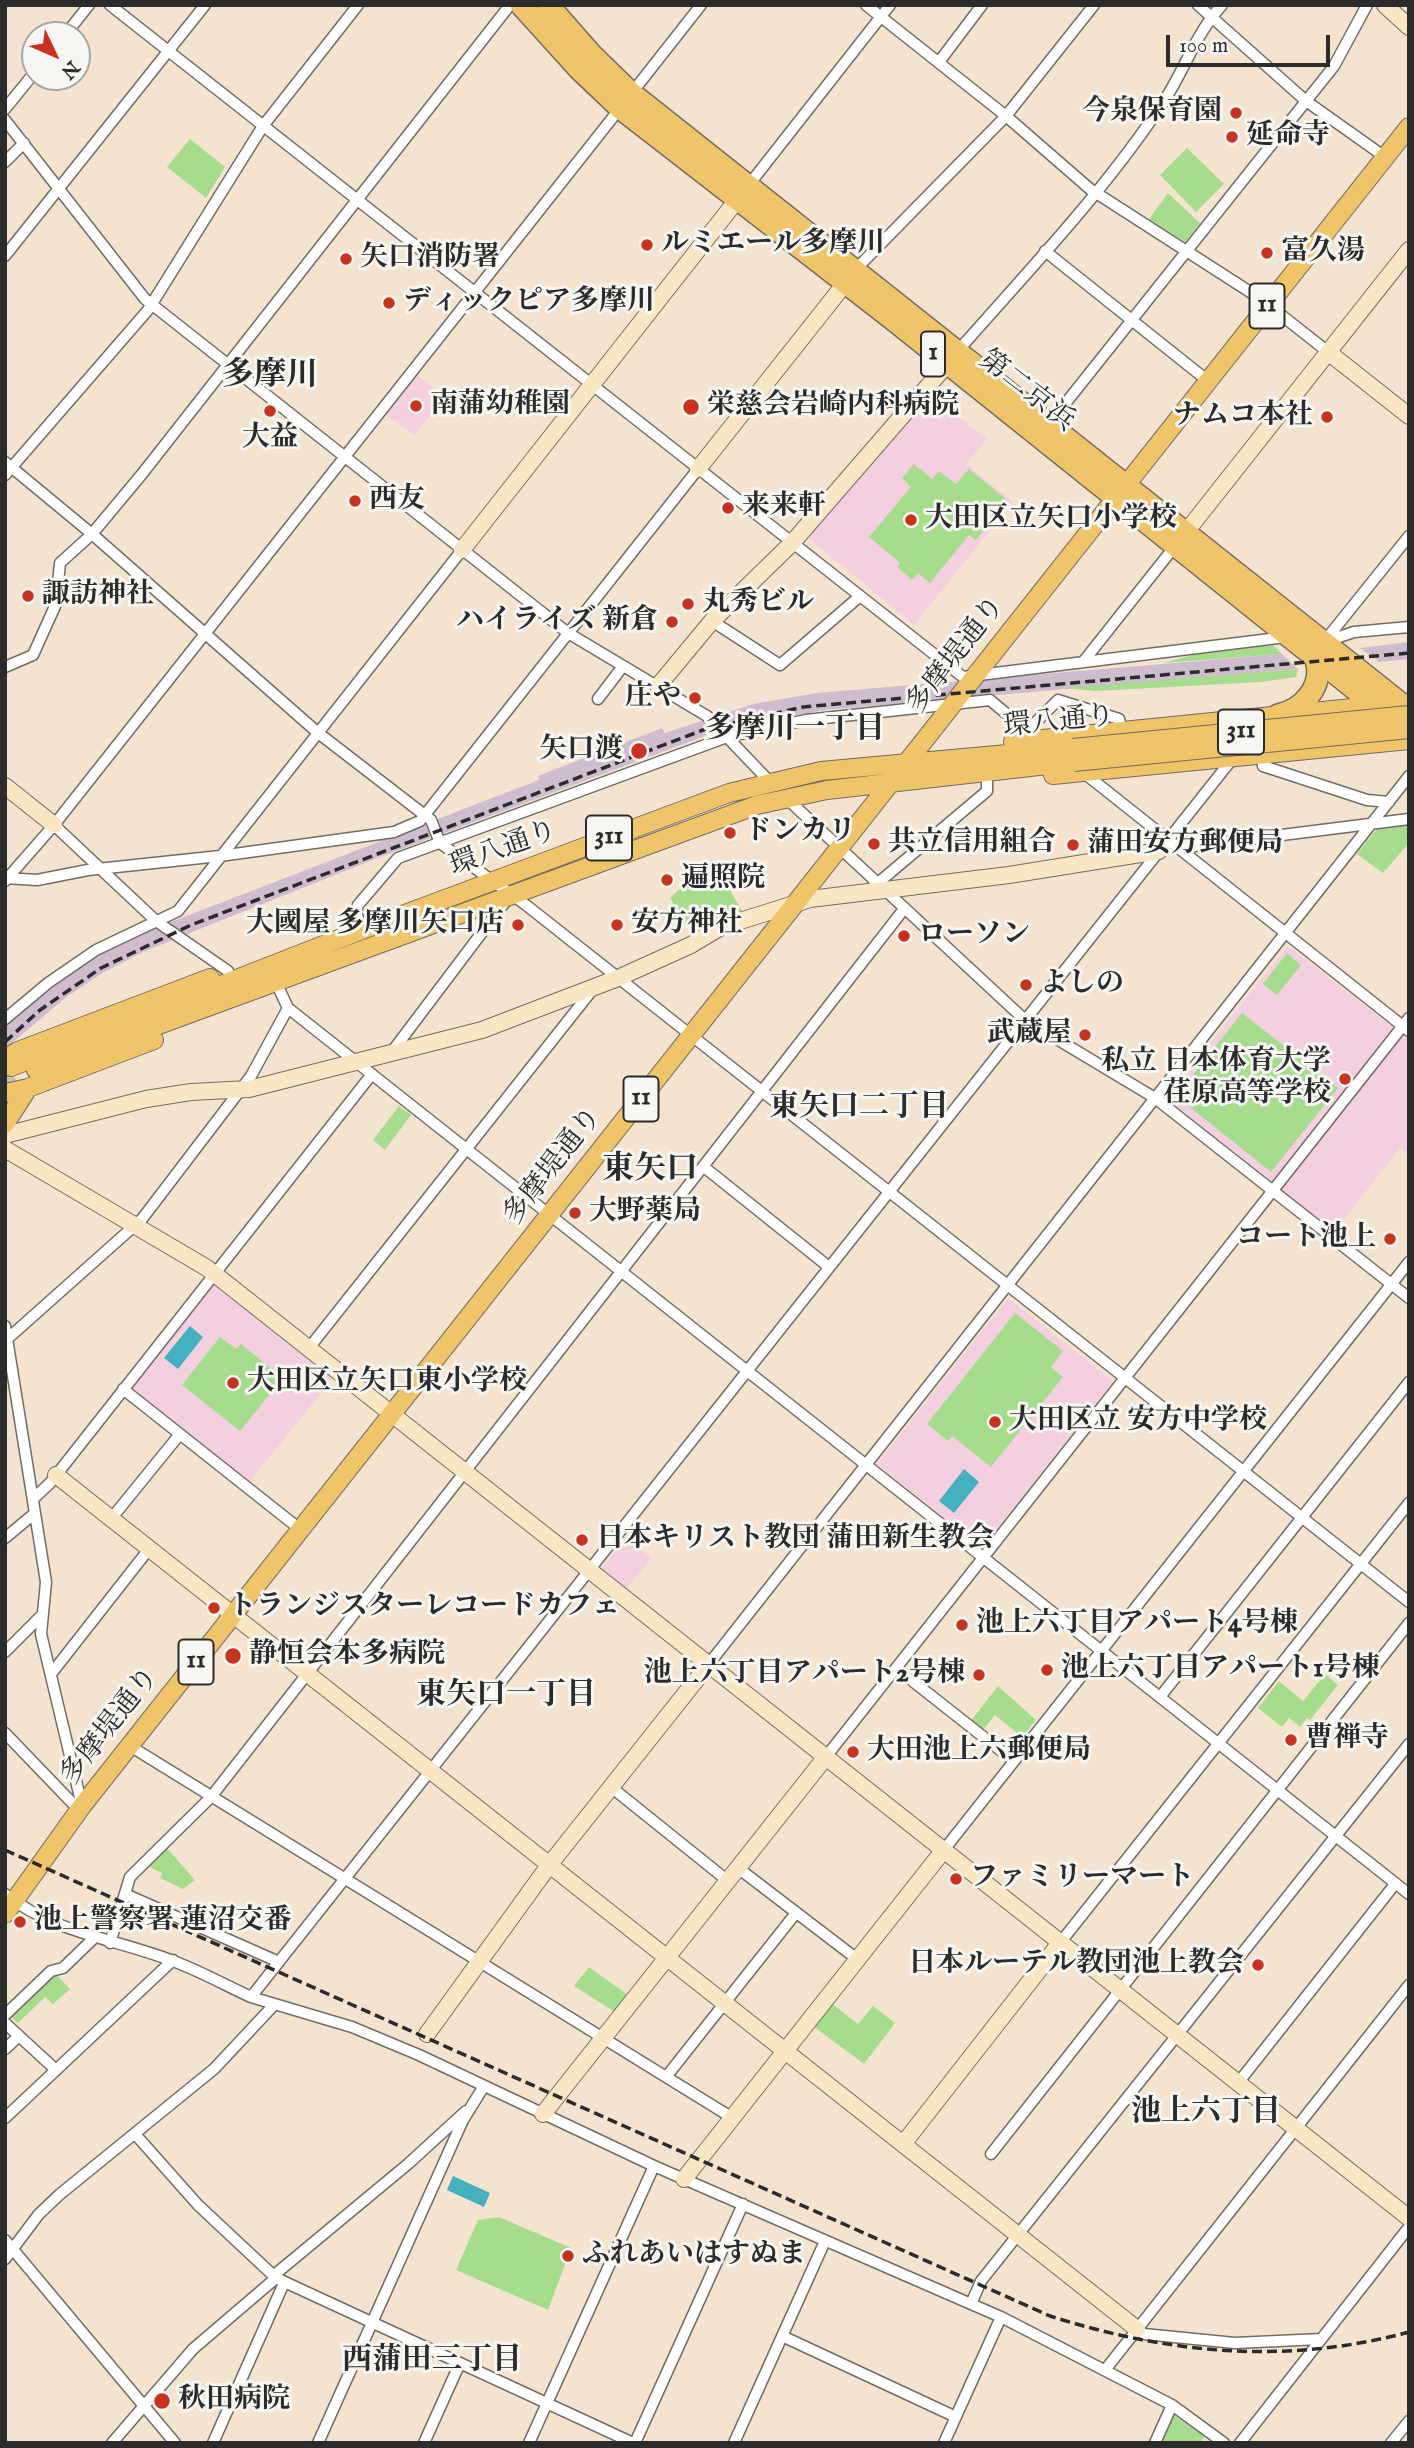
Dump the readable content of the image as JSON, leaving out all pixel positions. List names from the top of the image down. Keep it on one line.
{"streets":{"highway":["1","第二京浜"],"main road":["11","多摩堤通り","環八通り","311"]},"crossings":[["第二京浜","多摩堤通り"],["第二京浜","環八通り"],["多摩堤通り","環八通り"]],"districts":["多摩川","多摩川一丁目","東矢口二丁目","東矢口","東矢口一丁目","池上六丁目","西蒲田三丁目"],"places":["今泉保育園","延命寺","ルミエール多摩川","富久湯","矢口消防署","ディックピア多摩川","南蒲幼稚園","栄慈会岩崎内科病院","大益","ナムコ本社","西友","来来軒","大田区立矢口小学校","諏訪神社","丸秀ビル","ハイライズ 新倉","庄や","矢口渡","ドンカリ","共立信用組合","蒲田安方郵便局","遍照院","大國屋 多摩川矢口店","安方神社","ローソン","よしの","武蔵屋","私立 日本体育大学 荏原高等学校","大野薬局","コート池上","大田区立矢口東小学校","大田区立 安方中学校","日本キリスト教団 蒲田新生教会","トランジスターレコードカフェ","池上六丁目アパート4号棟","静恒会本多病院","池上六丁目アパート1号棟","池上六丁目アパート2号棟","曹禅寺","大田池上六郵便局","ファミリーマート","池上警察署 蓮沼交番","日本ルーテル教団池上教会","ふれあいはすぬま","秋田病院"],"scale_bar":"100 m","north":"bottom right"}
